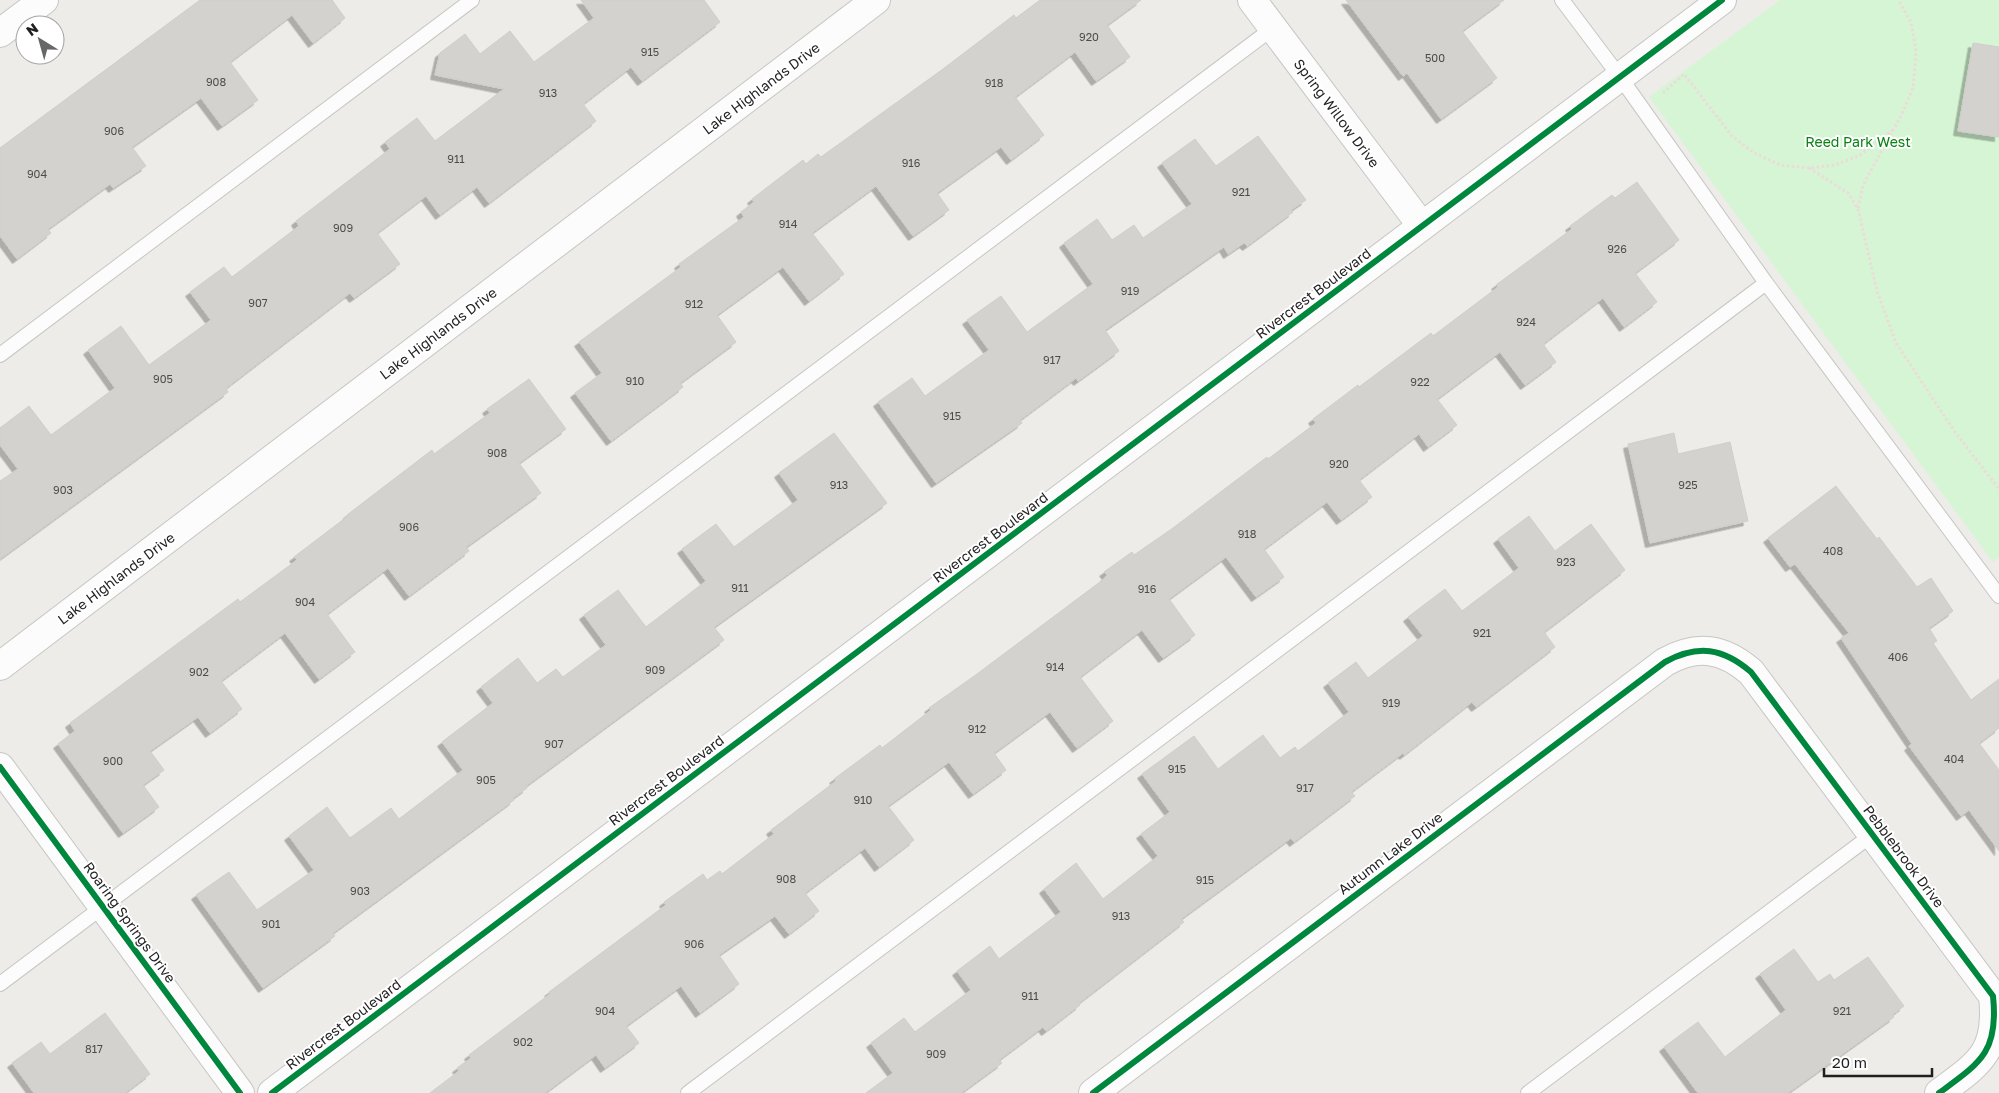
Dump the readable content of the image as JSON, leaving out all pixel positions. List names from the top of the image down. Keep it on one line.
{"streets":{"street":["Lake Highlands Drive","Spring Willow Drive","Rivercrest Boulevard","Autumn Lake Drive","Pebblebrook Drive","Roaring Springs Drive"]},"crossings":[["Spring Willow Drive","Rivercrest Boulevard"],["Autumn Lake Drive","Pebblebrook Drive"]],"parks":["Reed Park West"],"house_numbers":["920","915","500","908","918","913","906","911","916","904","921","914","909","926","919","907","912","924","917","905","910","922","915","908","920","913","925","903","906","918","408","923","911","916","904","921","406","914","909","902","919","912","907","404","900","915","905","917","910","908","915","903","913","901","906","911","904","921","902","817","909"],"scale_bar":"20 m","north":"top left"}
